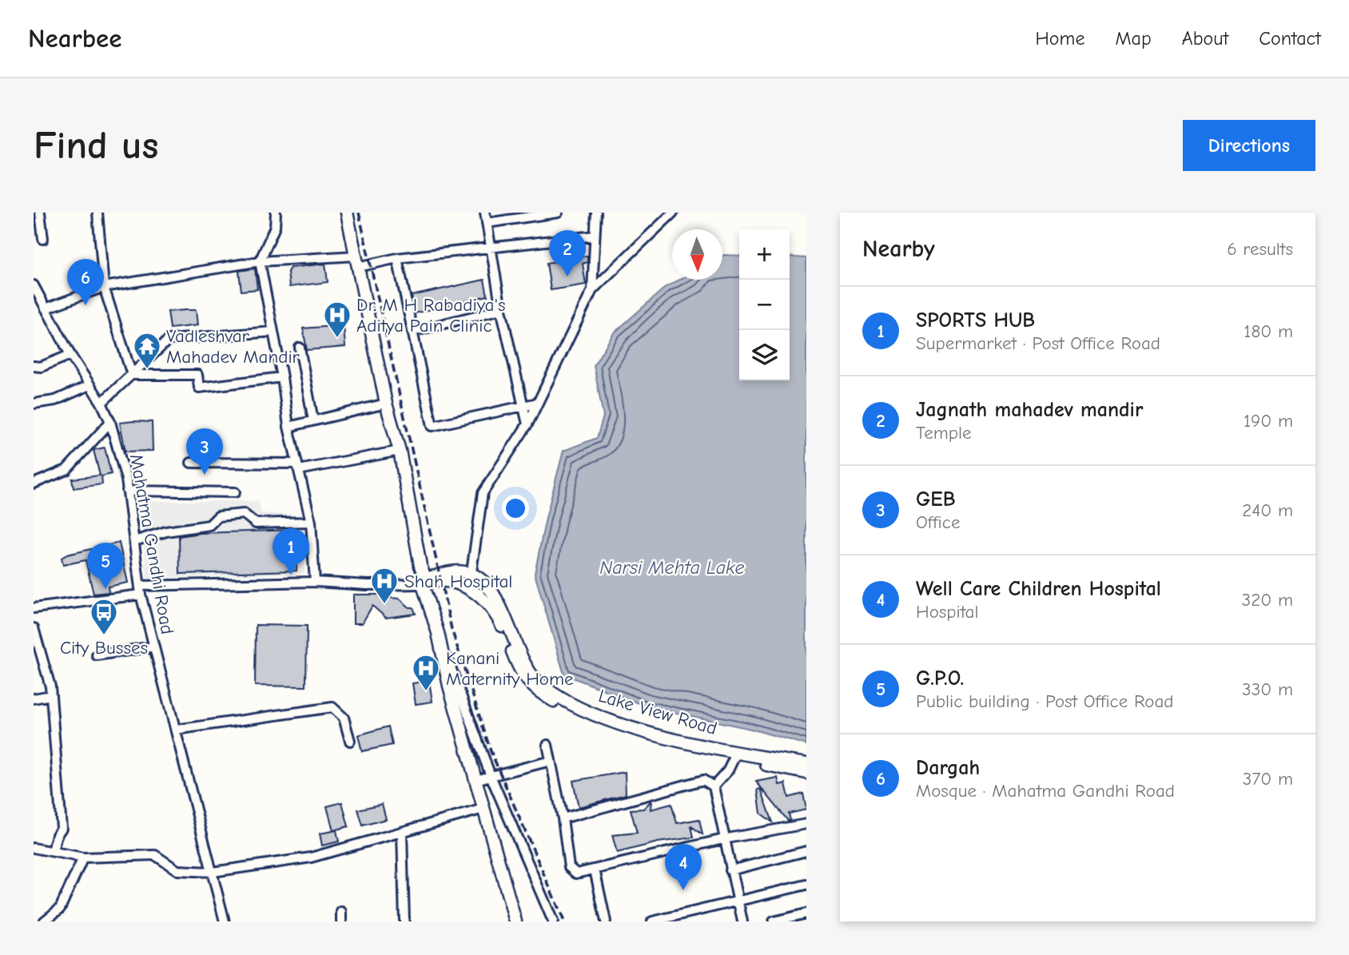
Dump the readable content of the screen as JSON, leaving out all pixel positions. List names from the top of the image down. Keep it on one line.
{"streets":{"main road":["Lake View Road"],"street":["Mahatma Gandhi Road"]},"water":["Narsi Mehta Lake"],"places":{"hospital":["Dr. M H Rabadiya's Aditya Pain Clinic","Shah Hospital","Kanani Maternity Home"],"temple":["Vadleshvar Mahadev Mandir"],"bus stop":["City Busses"]},"north":"bottom","page":{"header":"Nearbee","nav":["Home","Map","About","Contact"],"buttons":"Directions","title":"Find us","heading":["Nearby","6 results"],"map_buttons":["+","−"],"pins":["2","6","3","1","5","4"],"list":[{"mark":"1","name":"SPORTS HUB","note":"Supermarket · Post Office Road","value":"180 m"},{"mark":"2","name":"Jagnath mahadev mandir","note":"Temple","value":"190 m"},{"mark":"3","name":"GEB","note":"Office","value":"240 m"},{"mark":"4","name":"Well Care Children Hospital","note":"Hospital","value":"320 m"},{"mark":"5","name":"G.P.O.","note":"Public building · Post Office Road","value":"330 m"},{"mark":"6","name":"Dargah","note":"Mosque · Mahatma Gandhi Road","value":"370 m"}]}}
